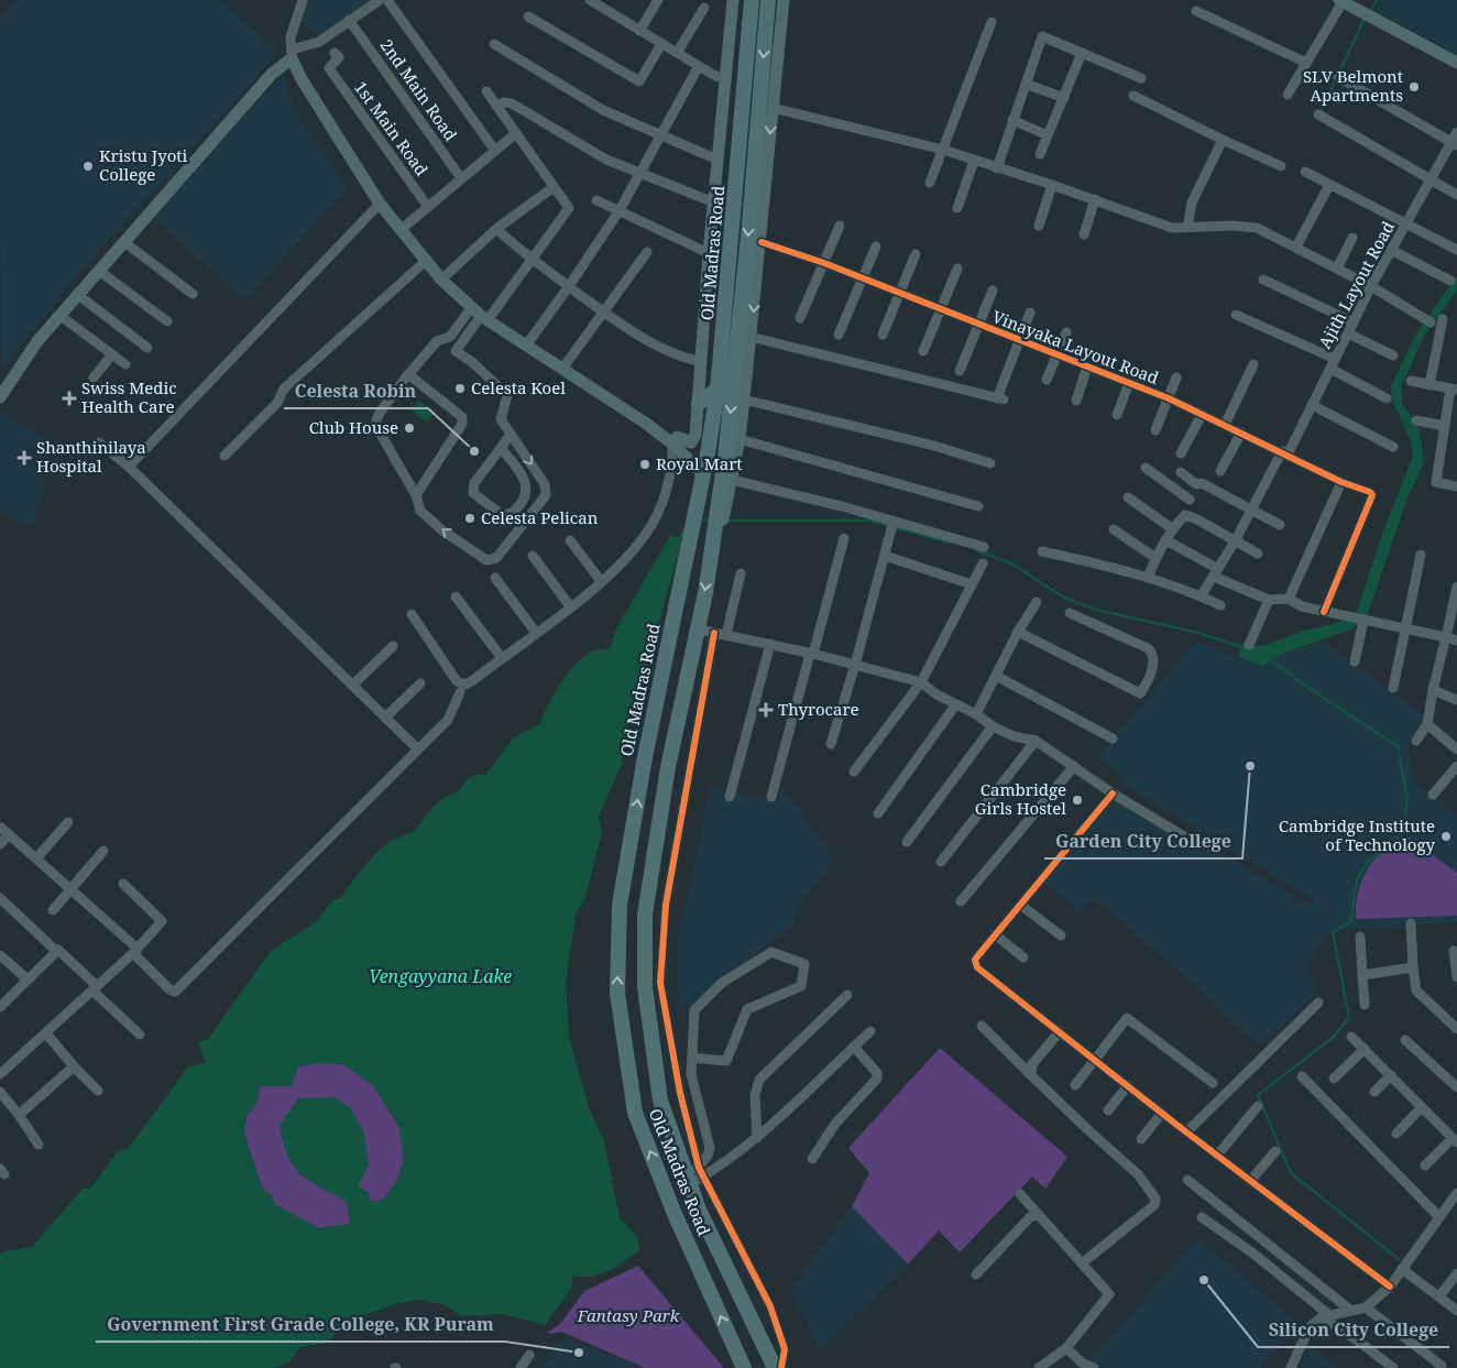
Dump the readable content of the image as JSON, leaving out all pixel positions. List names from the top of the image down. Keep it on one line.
{"streets":{"highway":["Old Madras Road"],"street":["2nd Main Road","1st Main Road","Ajith Layout Road","Vinayaka Layout Road"]},"crossings":[["Ajith Layout Road","Vinayaka Layout Road"]],"water":["Vengayyana Lake"],"parks":["Fantasy Park"],"places":{"other":["SLV Belmont Apartments","Kristu Jyoti College","Celesta Koel","Club House","Celesta Robin","Royal Mart","Celesta Pelican","Garden City College","Cambridge Girls Hostel","Cambridge Institute of Technology","Silicon City College","Government First Grade College, KR Puram"],"health":["Swiss Medic Health Care","Shanthinilaya Hospital","Thyrocare"]}}
